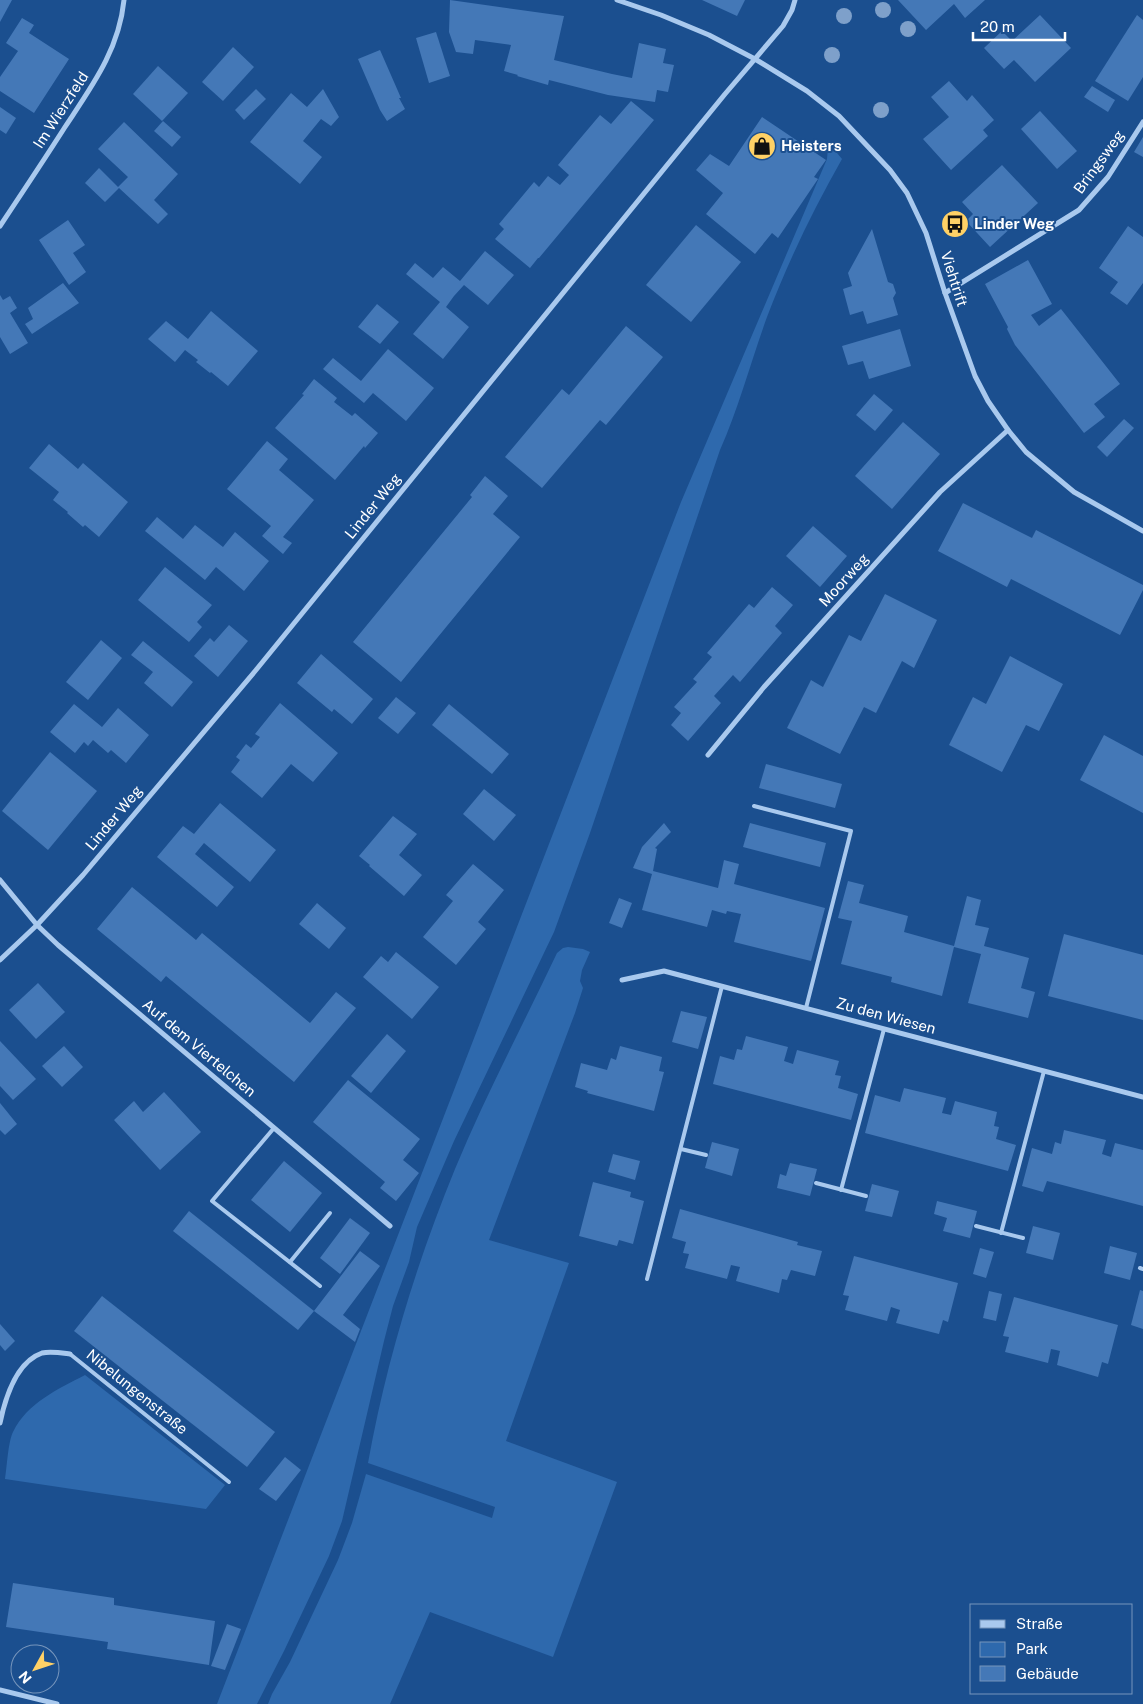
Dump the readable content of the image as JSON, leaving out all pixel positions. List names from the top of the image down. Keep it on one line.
{"streets":{"street":["Im Wierzfeld","Bringsweg","Viehtrift","Linder Weg","Moorweg","Zu den Wiesen","Auf dem Viertelchen","Nibelungenstraße"]},"crossings":[["Bringsweg","Viehtrift"],["Viehtrift","Linder Weg"],["Viehtrift","Moorweg"],["Linder Weg","Auf dem Viertelchen"]],"places":{"shop":["Heisters"],"bus stop":["Linder Weg"]},"legend":["Straße","Park","Gebäude"],"scale_bar":"20 m","north":"bottom left"}
